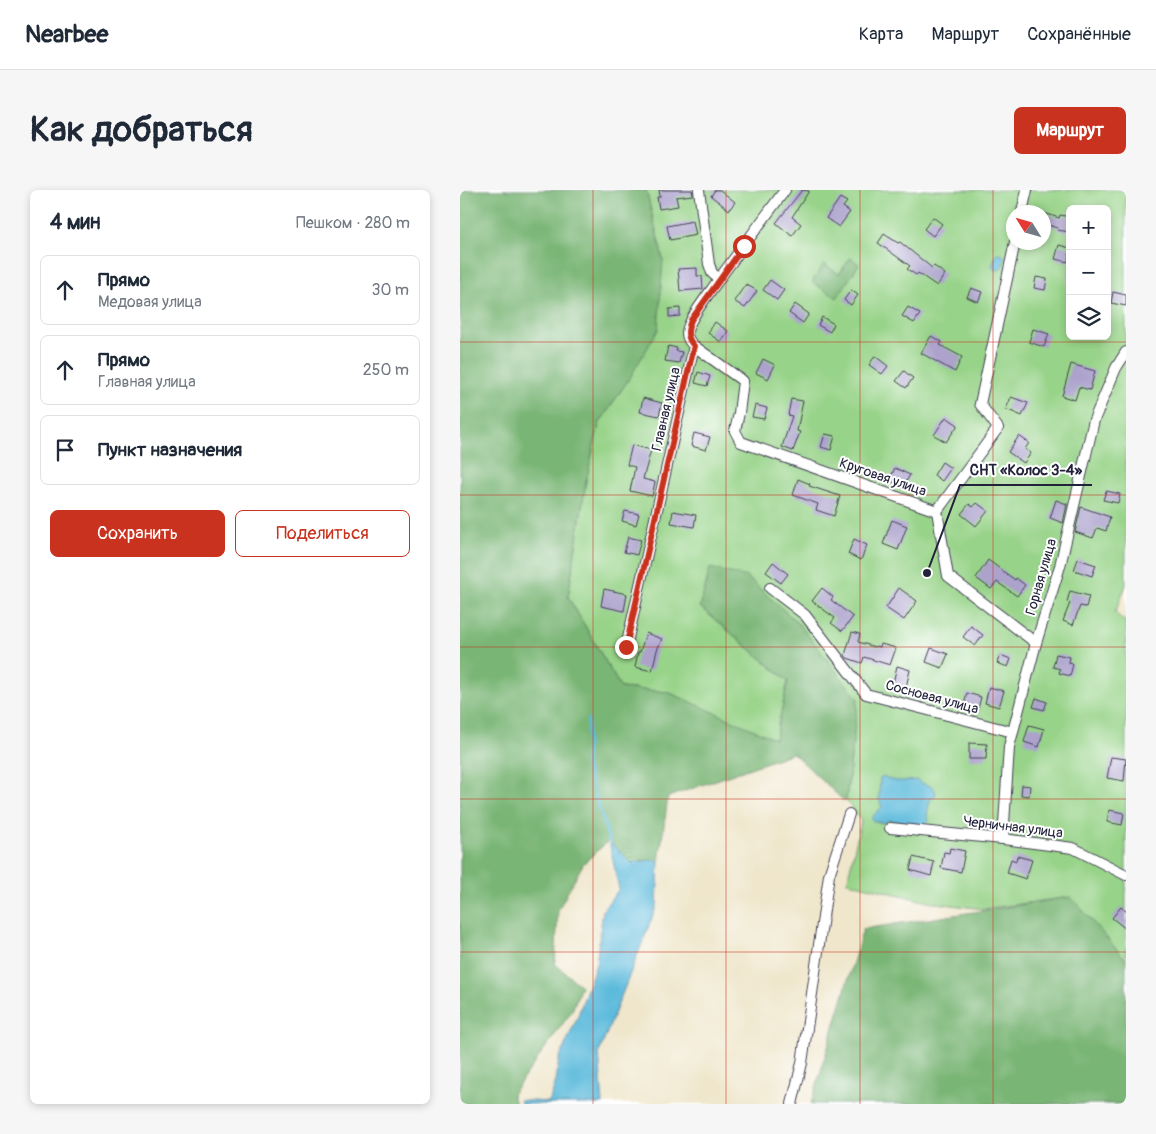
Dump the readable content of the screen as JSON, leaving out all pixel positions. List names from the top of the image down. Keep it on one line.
{"streets":{"street":["Главная улица","Круговая улица","Горная улица","Сосновая улица","Черничная улица"]},"crossings":[["Главная улица","Круговая улица"],["Круговая улица","Горная улица"]],"places":["СНТ «Колос 3-4»"],"north":"top left","page":{"header":"Nearbee","nav":["Карта","Маршрут","Сохранённые"],"buttons":["Маршрут",["Сохранить","Поделиться"]],"title":"Как добраться","heading":["4 мин","Пешком · 280 m"],"map_buttons":["+","−"],"list":[["Прямо","Медовая улица","30 m"],["Прямо","Главная улица","250 m"],"Пункт назначения"]}}
